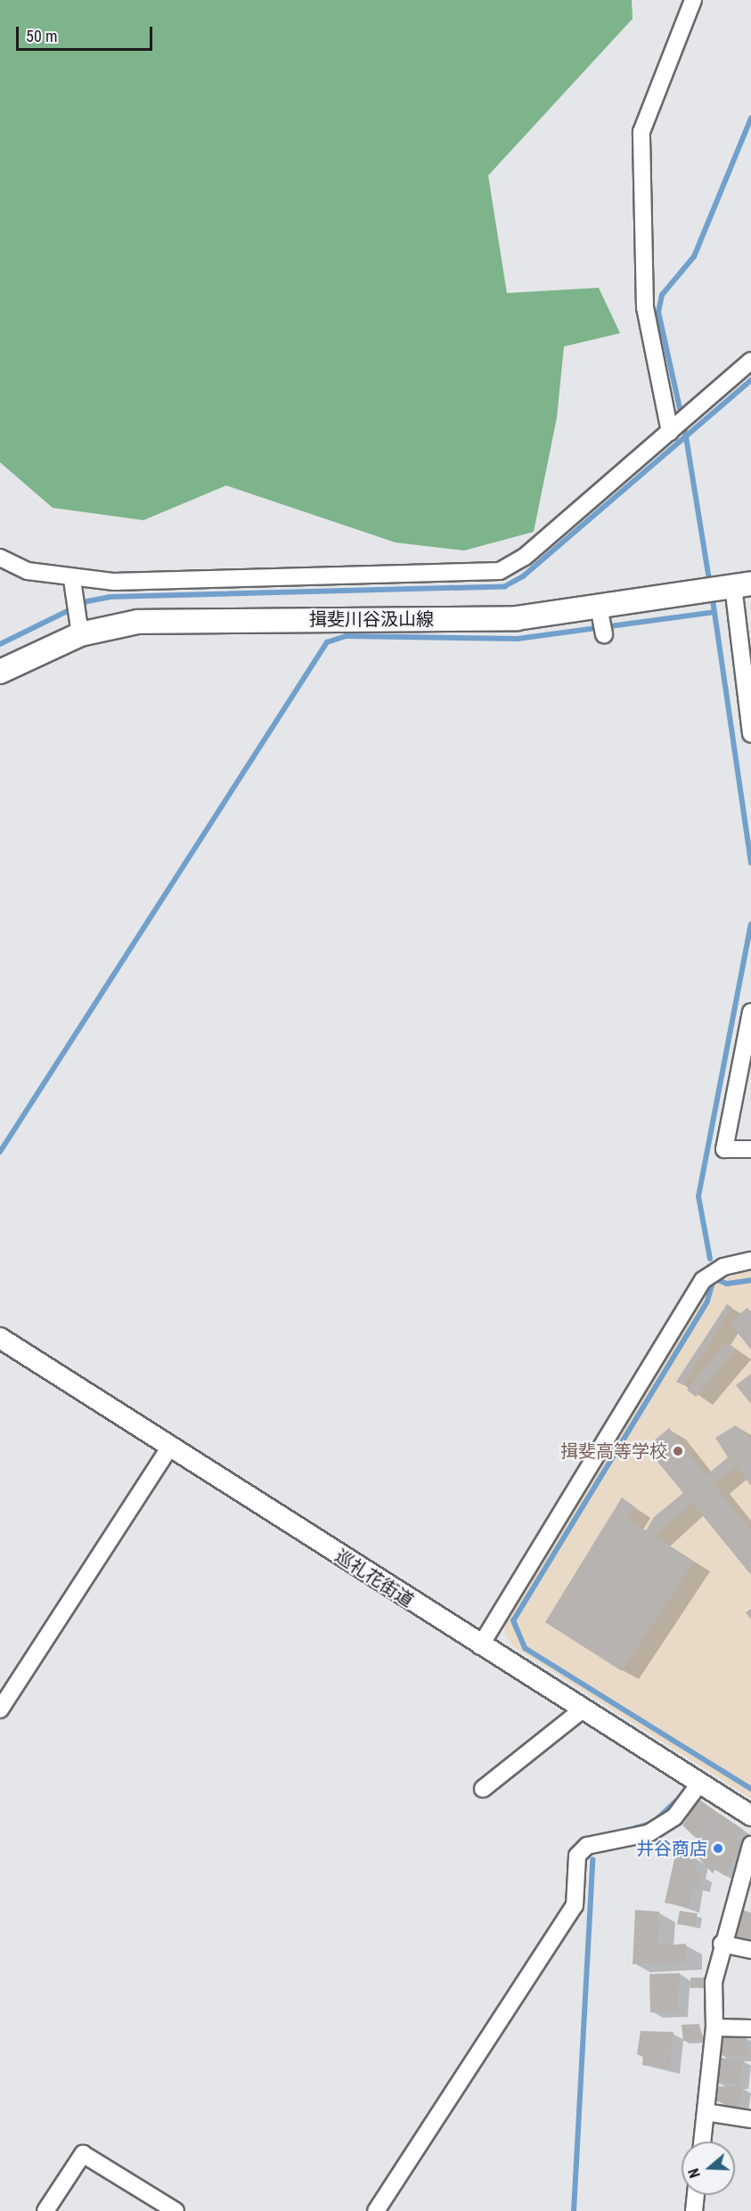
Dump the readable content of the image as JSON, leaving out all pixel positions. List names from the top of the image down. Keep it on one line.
{"streets":{"main road":["揖斐川谷汲山線"],"street":["巡礼花街道"]},"places":["揖斐高等学校","井谷商店"],"scale_bar":"50 m","north":"left"}
